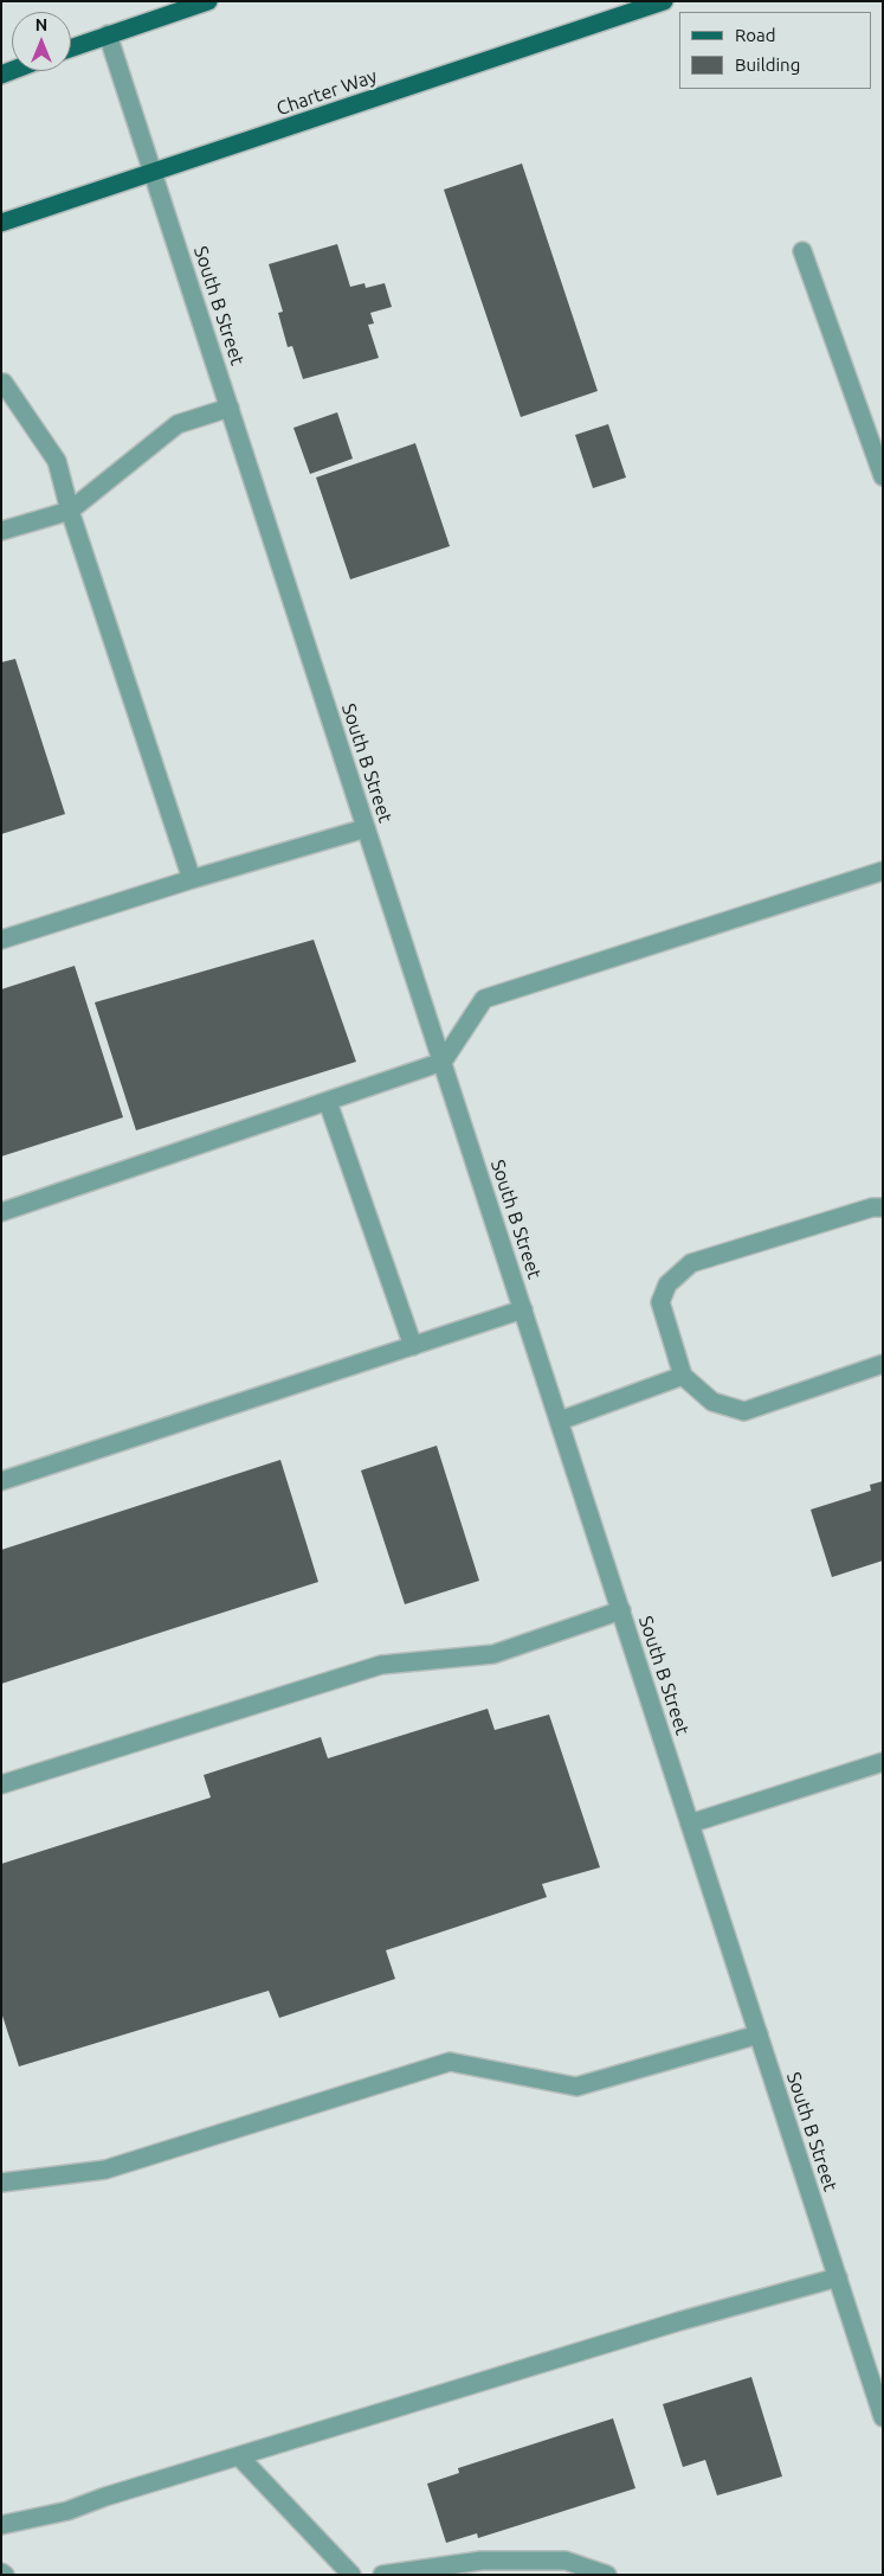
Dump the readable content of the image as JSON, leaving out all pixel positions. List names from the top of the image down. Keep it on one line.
{"streets":{"main road":["Charter Way"],"street":["South B Street"]},"crossings":[["Charter Way","South B Street"]],"legend":["Road","Building"],"north":"top"}
